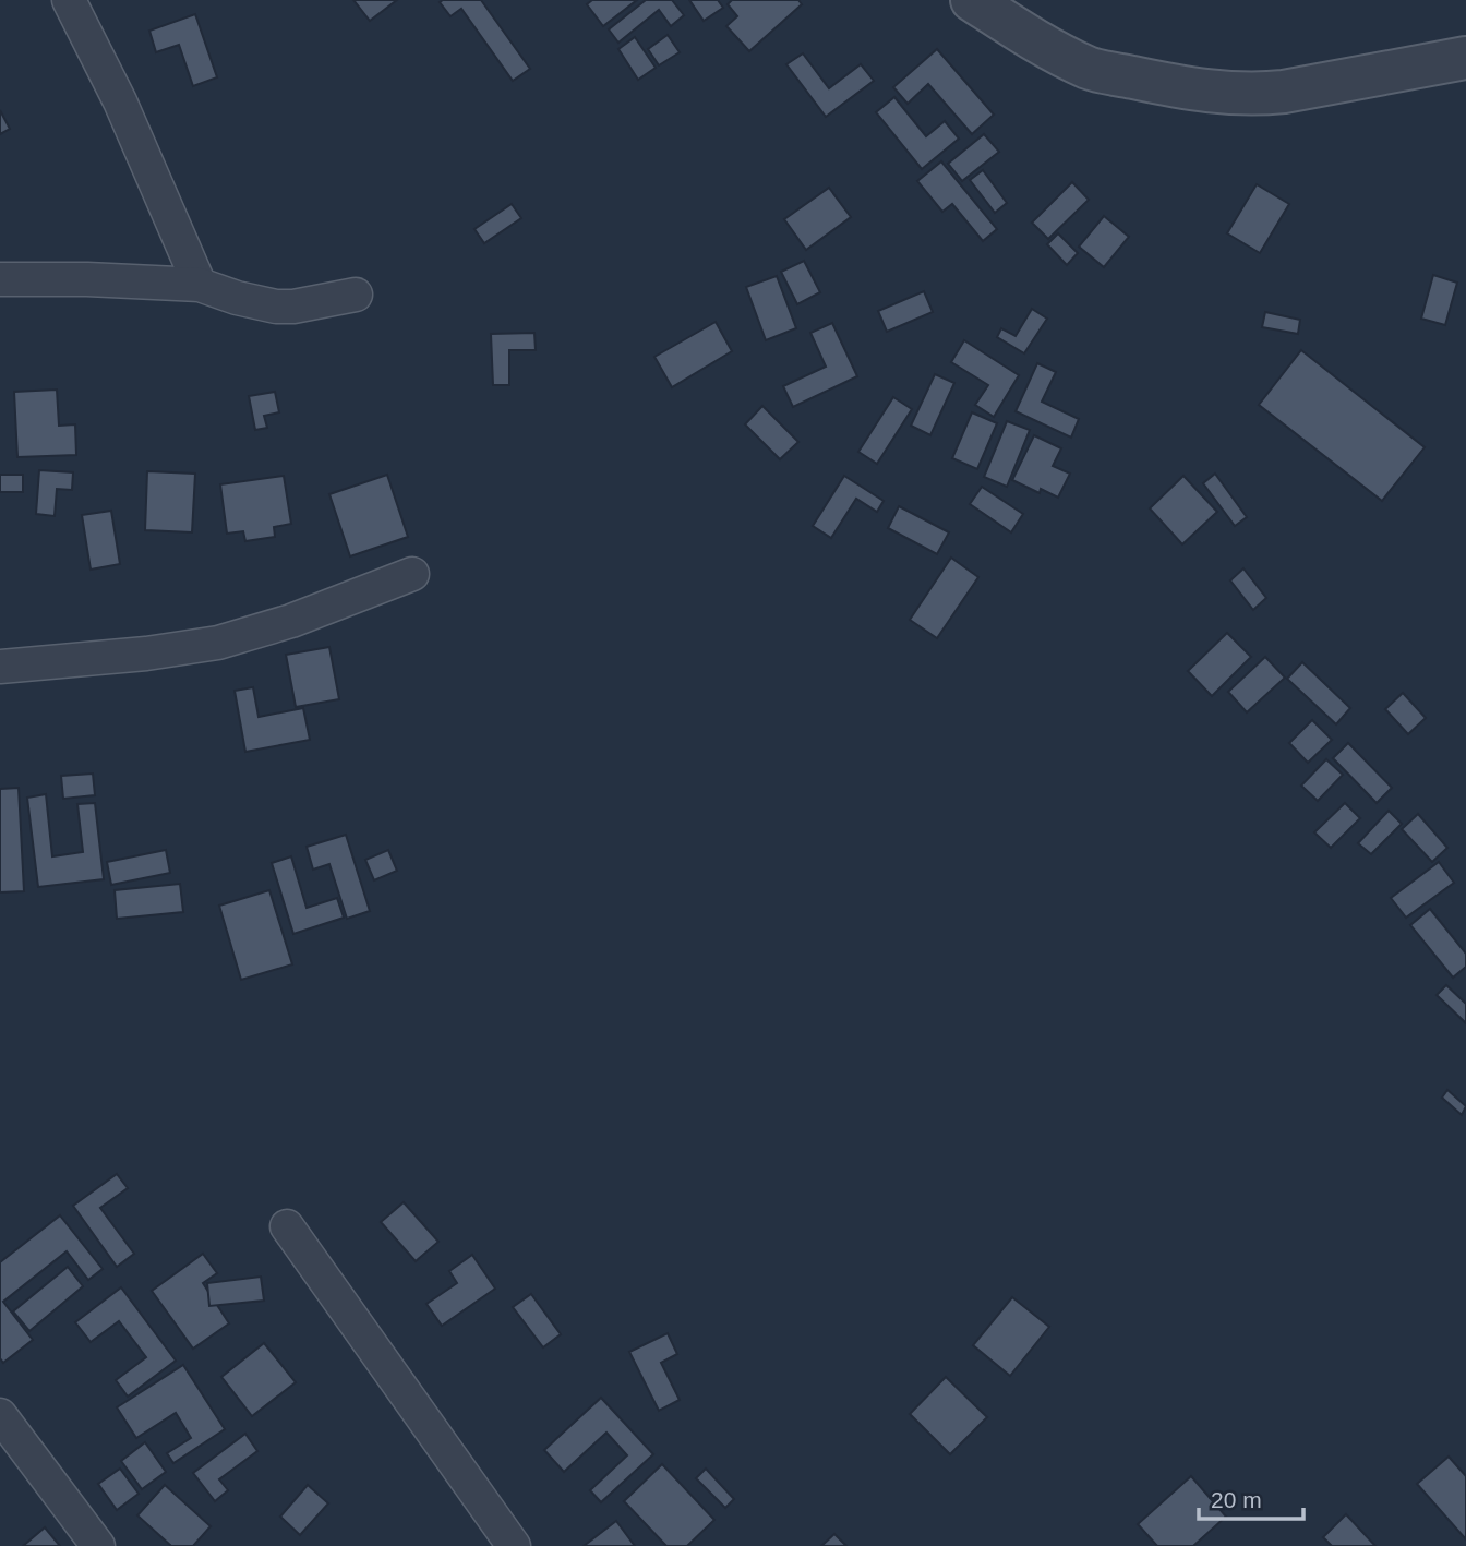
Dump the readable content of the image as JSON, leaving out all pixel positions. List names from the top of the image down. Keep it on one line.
{"scale_bar":"20 m"}
